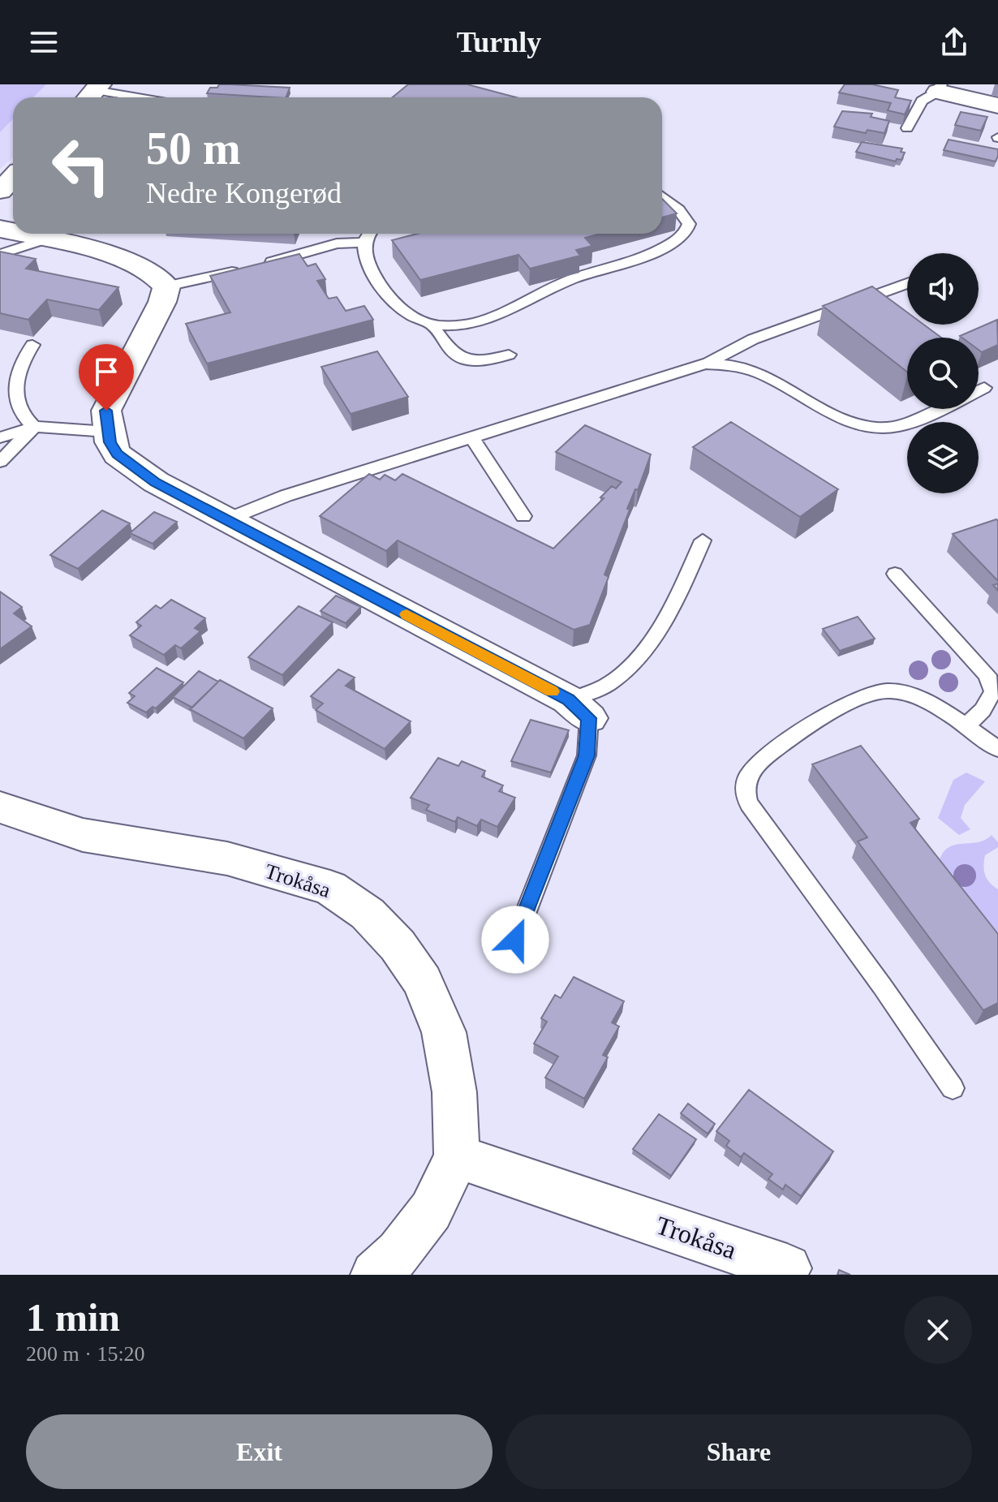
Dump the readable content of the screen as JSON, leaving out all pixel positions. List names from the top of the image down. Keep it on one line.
{"streets":{"street":["Trokåsa"]},"page":{"header":"Turnly","turn":["50 m","Nedre Kongerød"],"heading":["1 min","200 m · 15:20"],"buttons":["Exit","Share"]}}
